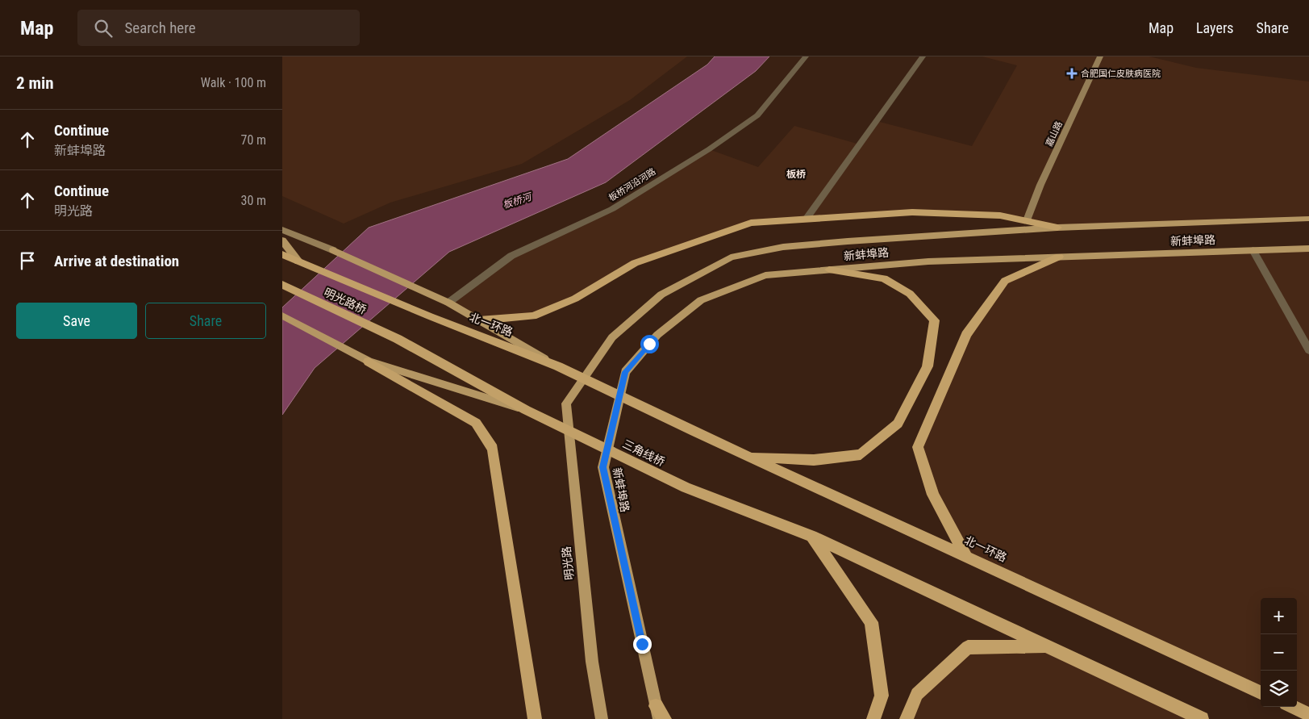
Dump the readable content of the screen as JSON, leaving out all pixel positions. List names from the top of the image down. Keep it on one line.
{"streets":{"highway":["明光路桥","北一环路","三角线桥"],"main road":["嘉山路","新蚌埠路","明光路"],"street":["板桥河沿河路"]},"crossings":[["新蚌埠路","明光路"],["明光路桥","北一环路"],["明光路桥","三角线桥"]],"districts":["板桥"],"water":["板桥河"],"places":{"health":["合肥国仁皮肤病医院"]},"page":{"header":"Map","search":"Search here","nav":["Map","Layers","Share"],"heading":["2 min","Walk · 100 m"],"list":[["Continue","新蚌埠路","70 m"],["Continue","明光路","30 m"],"Arrive at destination"],"buttons":["Save","Share"],"map_buttons":["+","−"]}}
